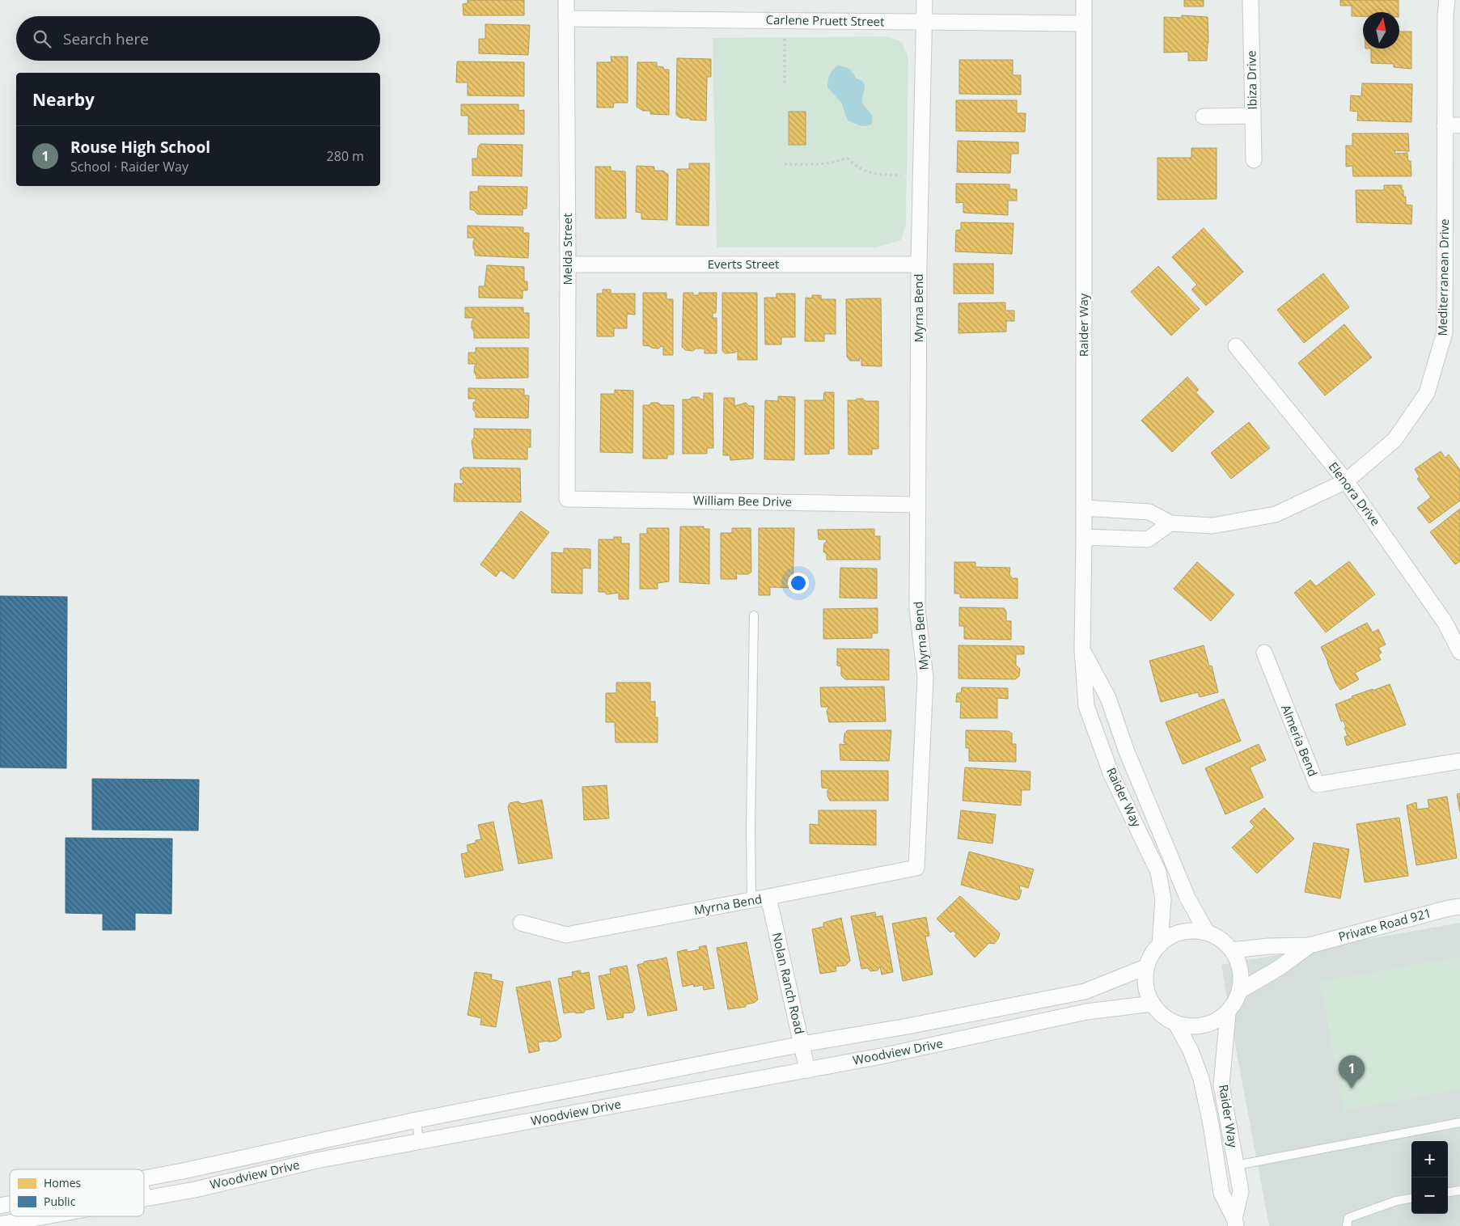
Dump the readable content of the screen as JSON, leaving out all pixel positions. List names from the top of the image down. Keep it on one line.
{"streets":{"street":["Carlene Pruett Street","Ibiza Drive","Melda Street","Everts Street","Mediterranean Drive","Myrna Bend","Raider Way","Elenora Drive","William Bee Drive","Almeria Bend","Private Road 921","Nolan Ranch Road","Woodview Drive"]},"crossings":[["Carlene Pruett Street","Melda Street"],["Carlene Pruett Street","Myrna Bend"],["Carlene Pruett Street","Raider Way"],["Melda Street","Everts Street"],["Melda Street","William Bee Drive"],["Everts Street","Myrna Bend"],["Mediterranean Drive","Elenora Drive"],["Myrna Bend","William Bee Drive"],["Myrna Bend","Nolan Ranch Road"],["Raider Way","Private Road 921"],["Raider Way","Woodview Drive"],["Private Road 921","Woodview Drive"],["Nolan Ranch Road","Woodview Drive"]],"legend":["Homes","Public"],"north":"top","page":{"search":"Search here","heading":"Nearby","list":[{"mark":"1","name":"Rouse High School","note":"School · Raider Way","value":"280 m"}],"pins":"1","map_buttons":["+","−"]}}
